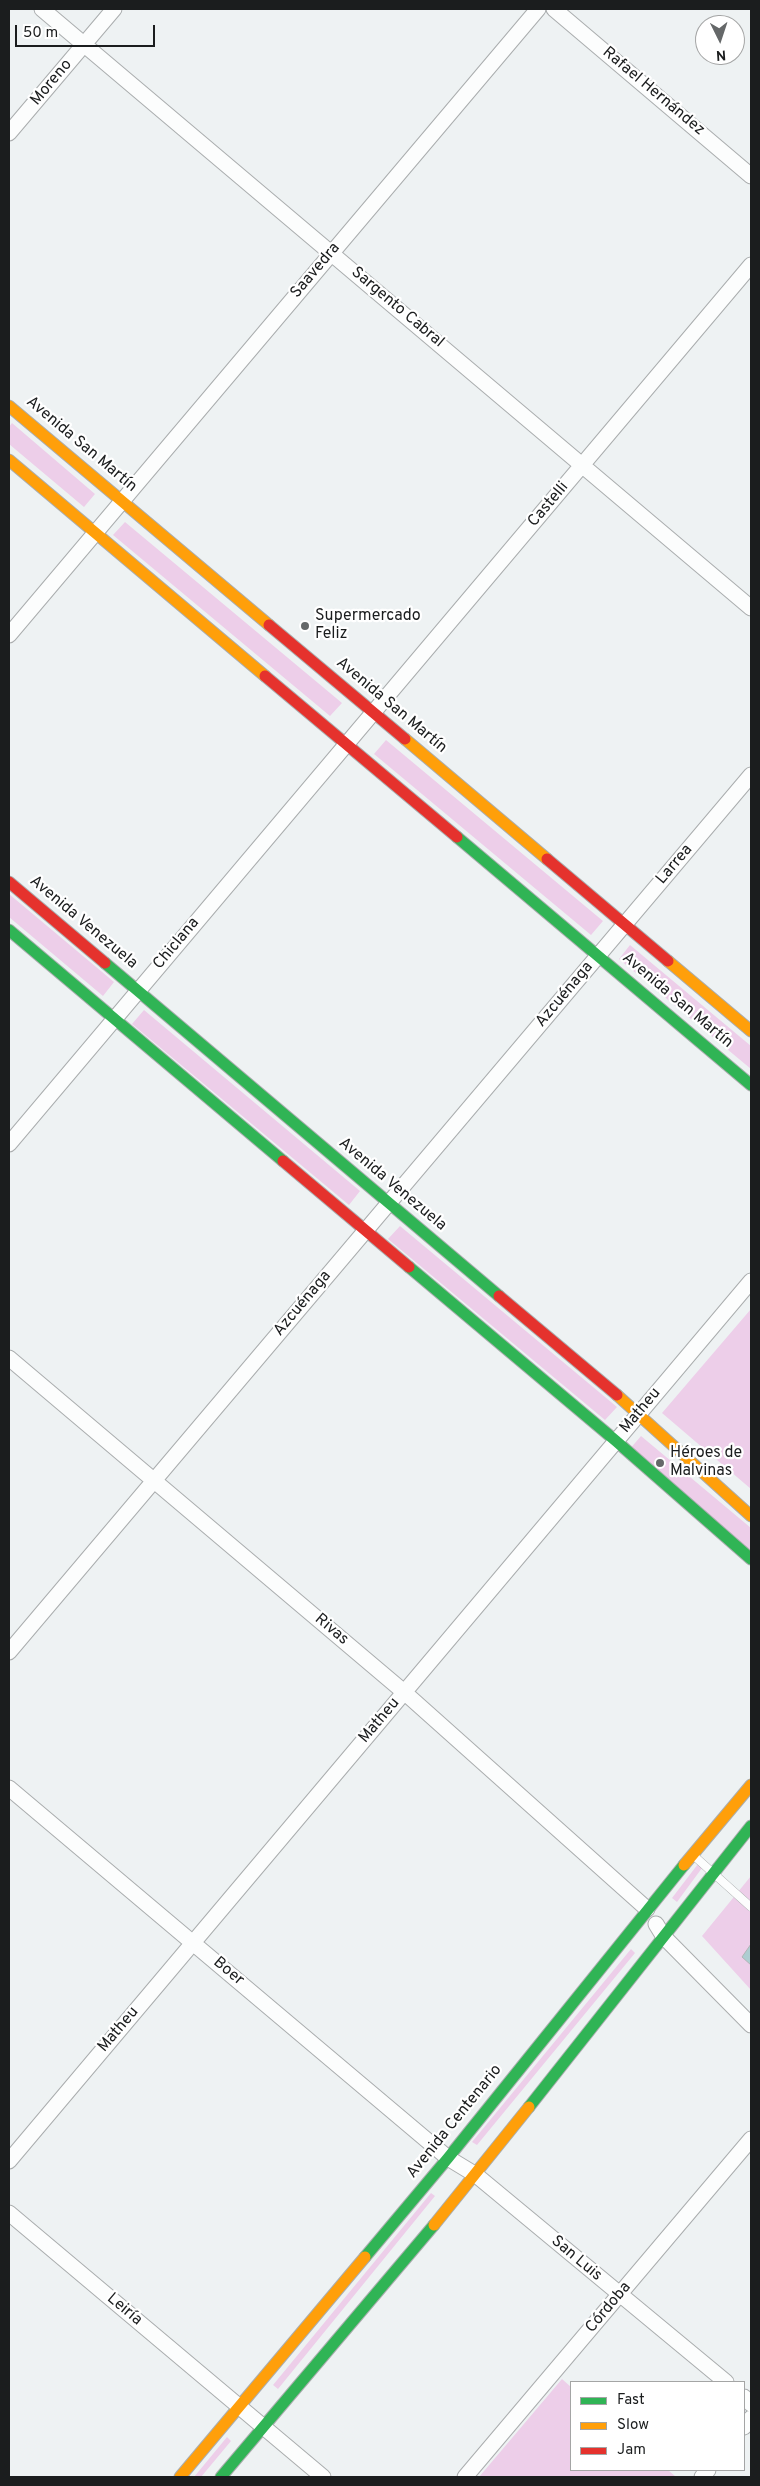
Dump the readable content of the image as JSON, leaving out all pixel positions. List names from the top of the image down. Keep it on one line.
{"streets":{"street":["Moreno","Rafael Hernández","Saavedra","Sargento Cabral","Avenida San Martín","Castelli","Larrea","Avenida Venezuela","Chiclana","Azcuénaga","Matheu","Rivas","Boer","Avenida Centenario","San Luis","Córdoba","Leiría"]},"crossings":[["Moreno","Sargento Cabral"],["Saavedra","Sargento Cabral"],["Saavedra","Avenida San Martín"],["Sargento Cabral","Castelli"],["Avenida San Martín","Castelli"],["Avenida San Martín","Larrea"],["Avenida San Martín","Chiclana"],["Avenida San Martín","Azcuénaga"],["Castelli","Chiclana"],["Larrea","Azcuénaga"],["Avenida Venezuela","Chiclana"],["Avenida Venezuela","Azcuénaga"],["Avenida Venezuela","Matheu"],["Azcuénaga","Rivas"],["Matheu","Rivas"],["Matheu","Boer"],["Rivas","Avenida Centenario"],["Boer","Avenida Centenario"],["Boer","San Luis"],["Avenida Centenario","San Luis"],["Avenida Centenario","Leiría"],["San Luis","Córdoba"]],"places":["Supermercado Feliz","Héroes de Malvinas"],"legend":["Fast","Slow","Jam"],"scale_bar":"50 m","north":"bottom"}
